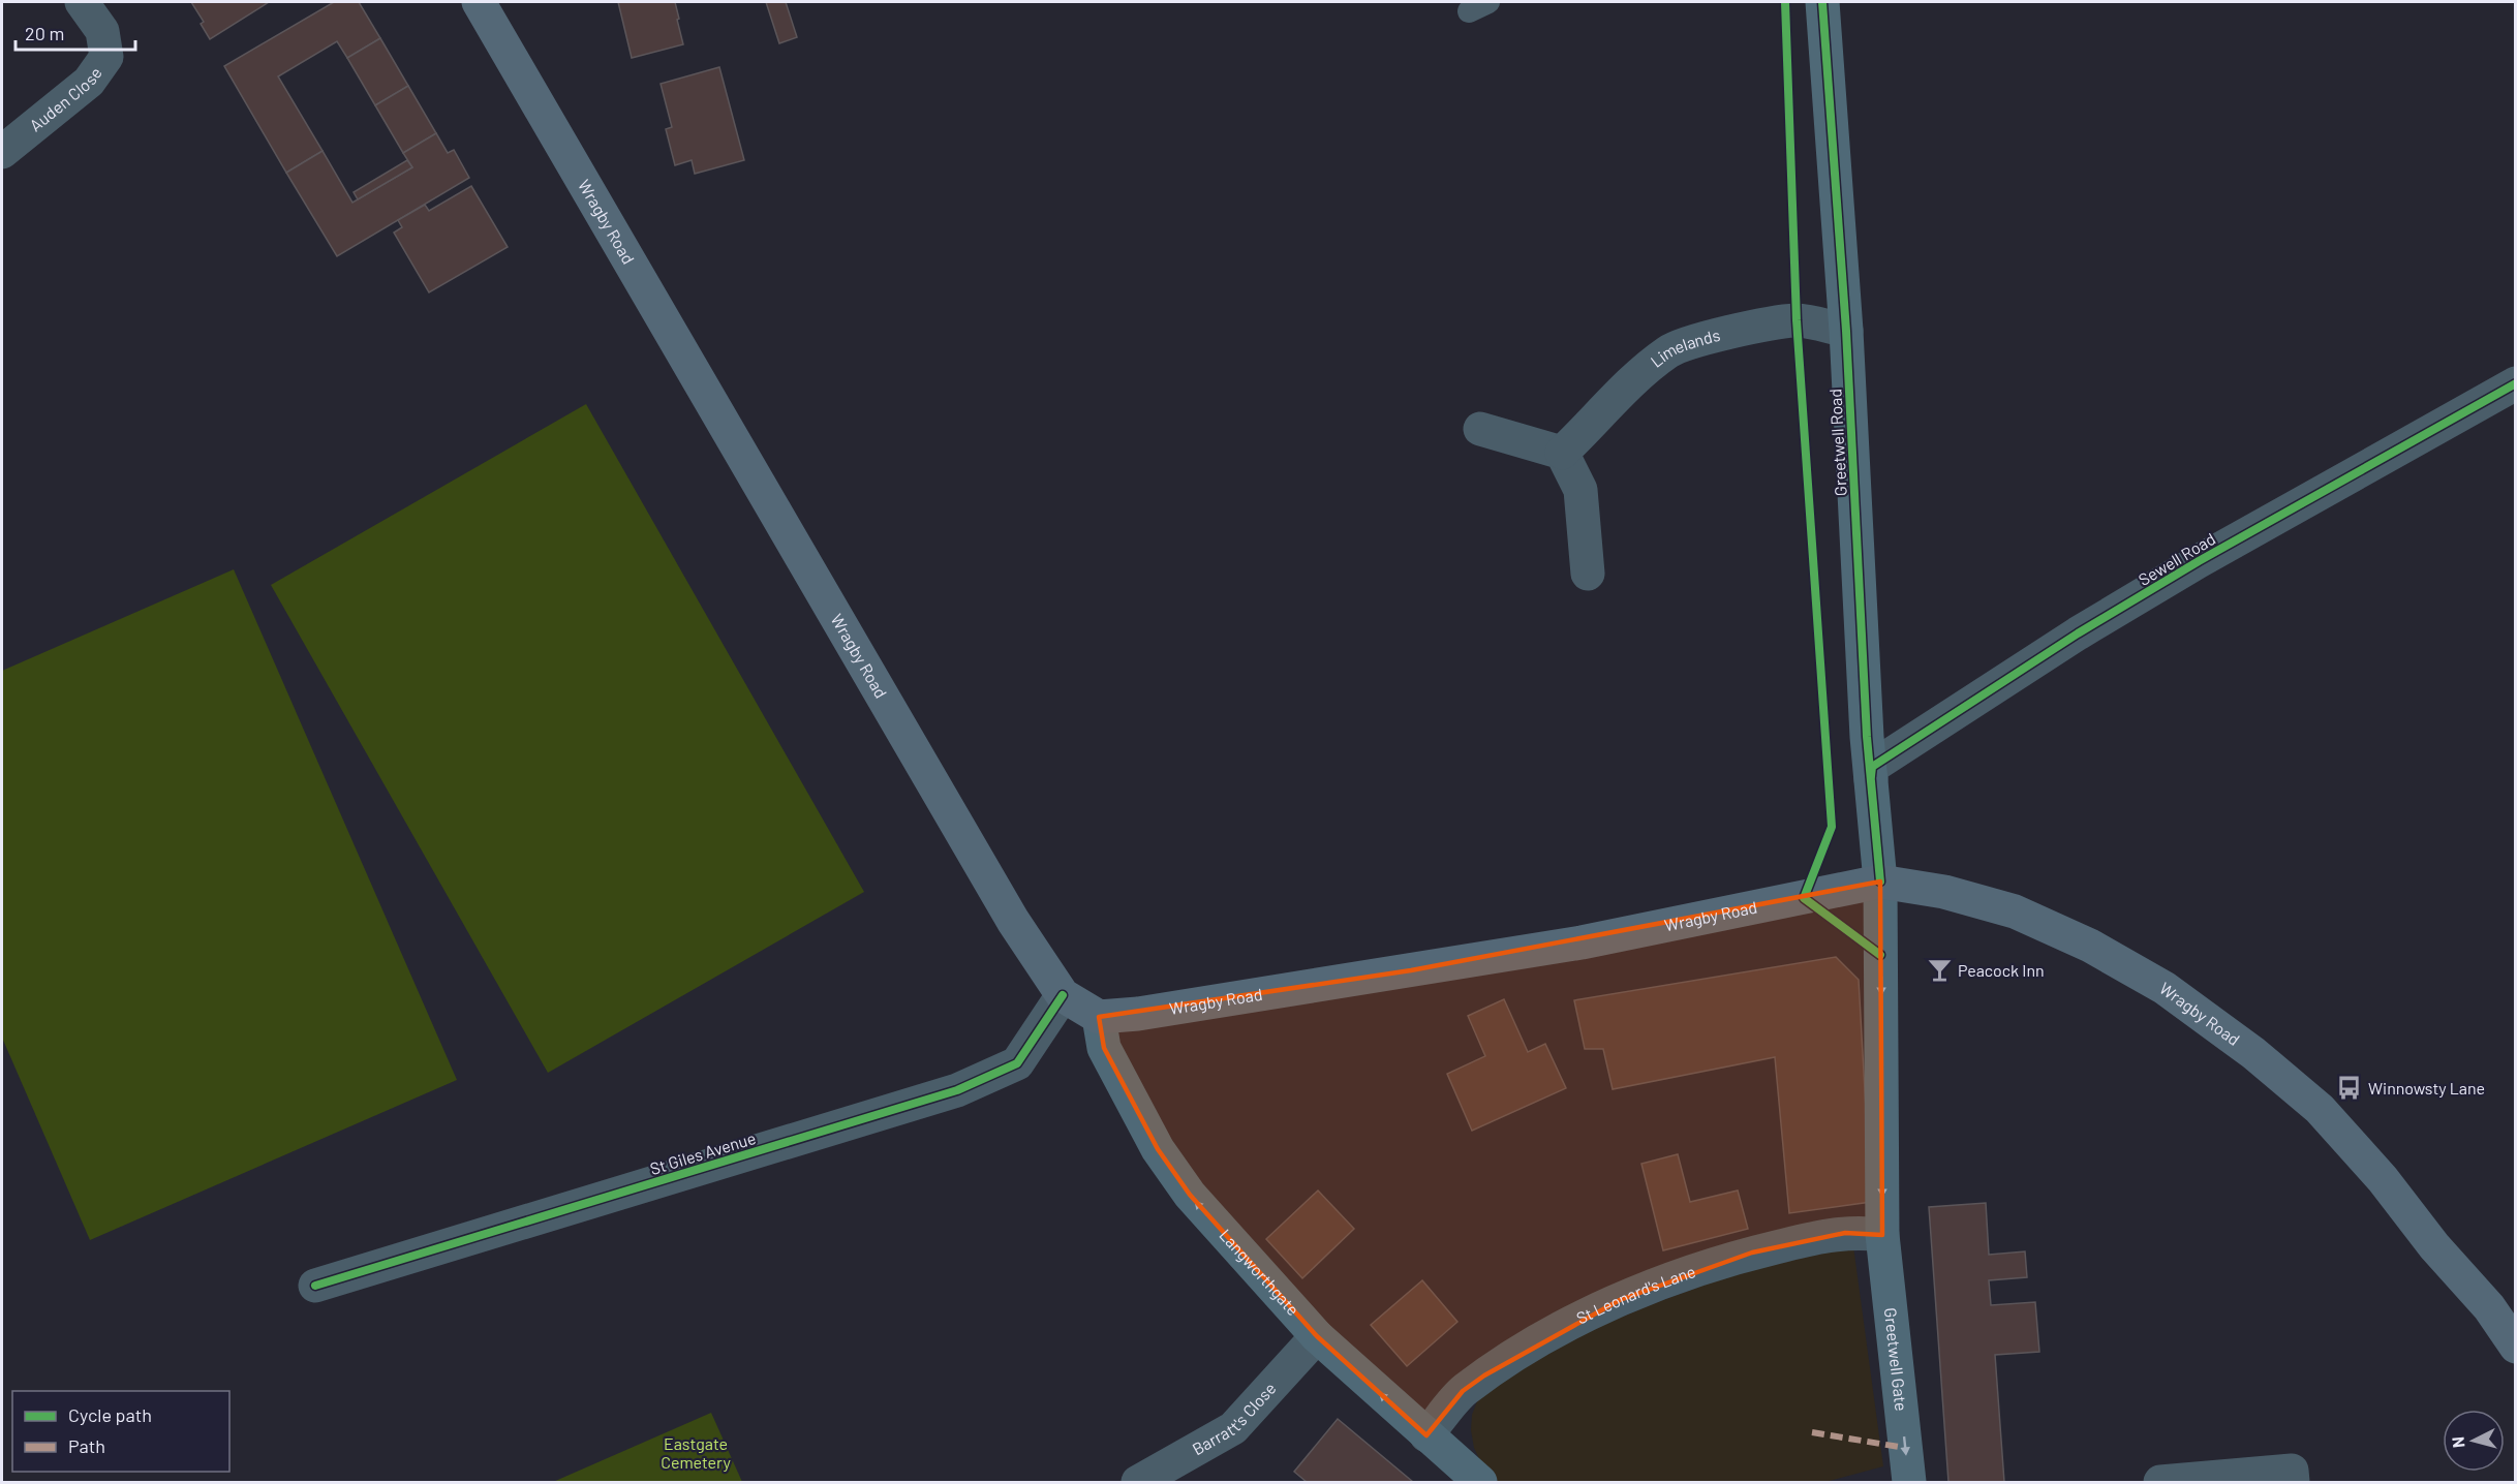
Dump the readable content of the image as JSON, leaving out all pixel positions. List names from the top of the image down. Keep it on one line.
{"streets":{"main road":["Wragby Road"],"street":["Auden Close","Limelands","Greetwell Road","Sewell Road","St Giles Avenue","Langworthgate","St Leonard's Lane","Greetwell Gate","Barratt's Close"]},"crossings":[["Wragby Road","Greetwell Road"],["Wragby Road","St Giles Avenue"],["Wragby Road","Langworthgate"],["Wragby Road","Greetwell Gate"],["Limelands","Greetwell Road"],["Greetwell Road","Sewell Road"],["Greetwell Road","Greetwell Gate"],["Langworthgate","St Leonard's Lane"],["Langworthgate","Barratt's Close"],["St Leonard's Lane","Greetwell Gate"]],"one_way":["Langworthgate","Greetwell Gate"],"parks":["Eastgate Cemetery"],"places":{"bar":["Peacock Inn"],"bus stop":["Winnowsty Lane"]},"legend":["Cycle path","Path"],"scale_bar":"20 m","north":"left"}
